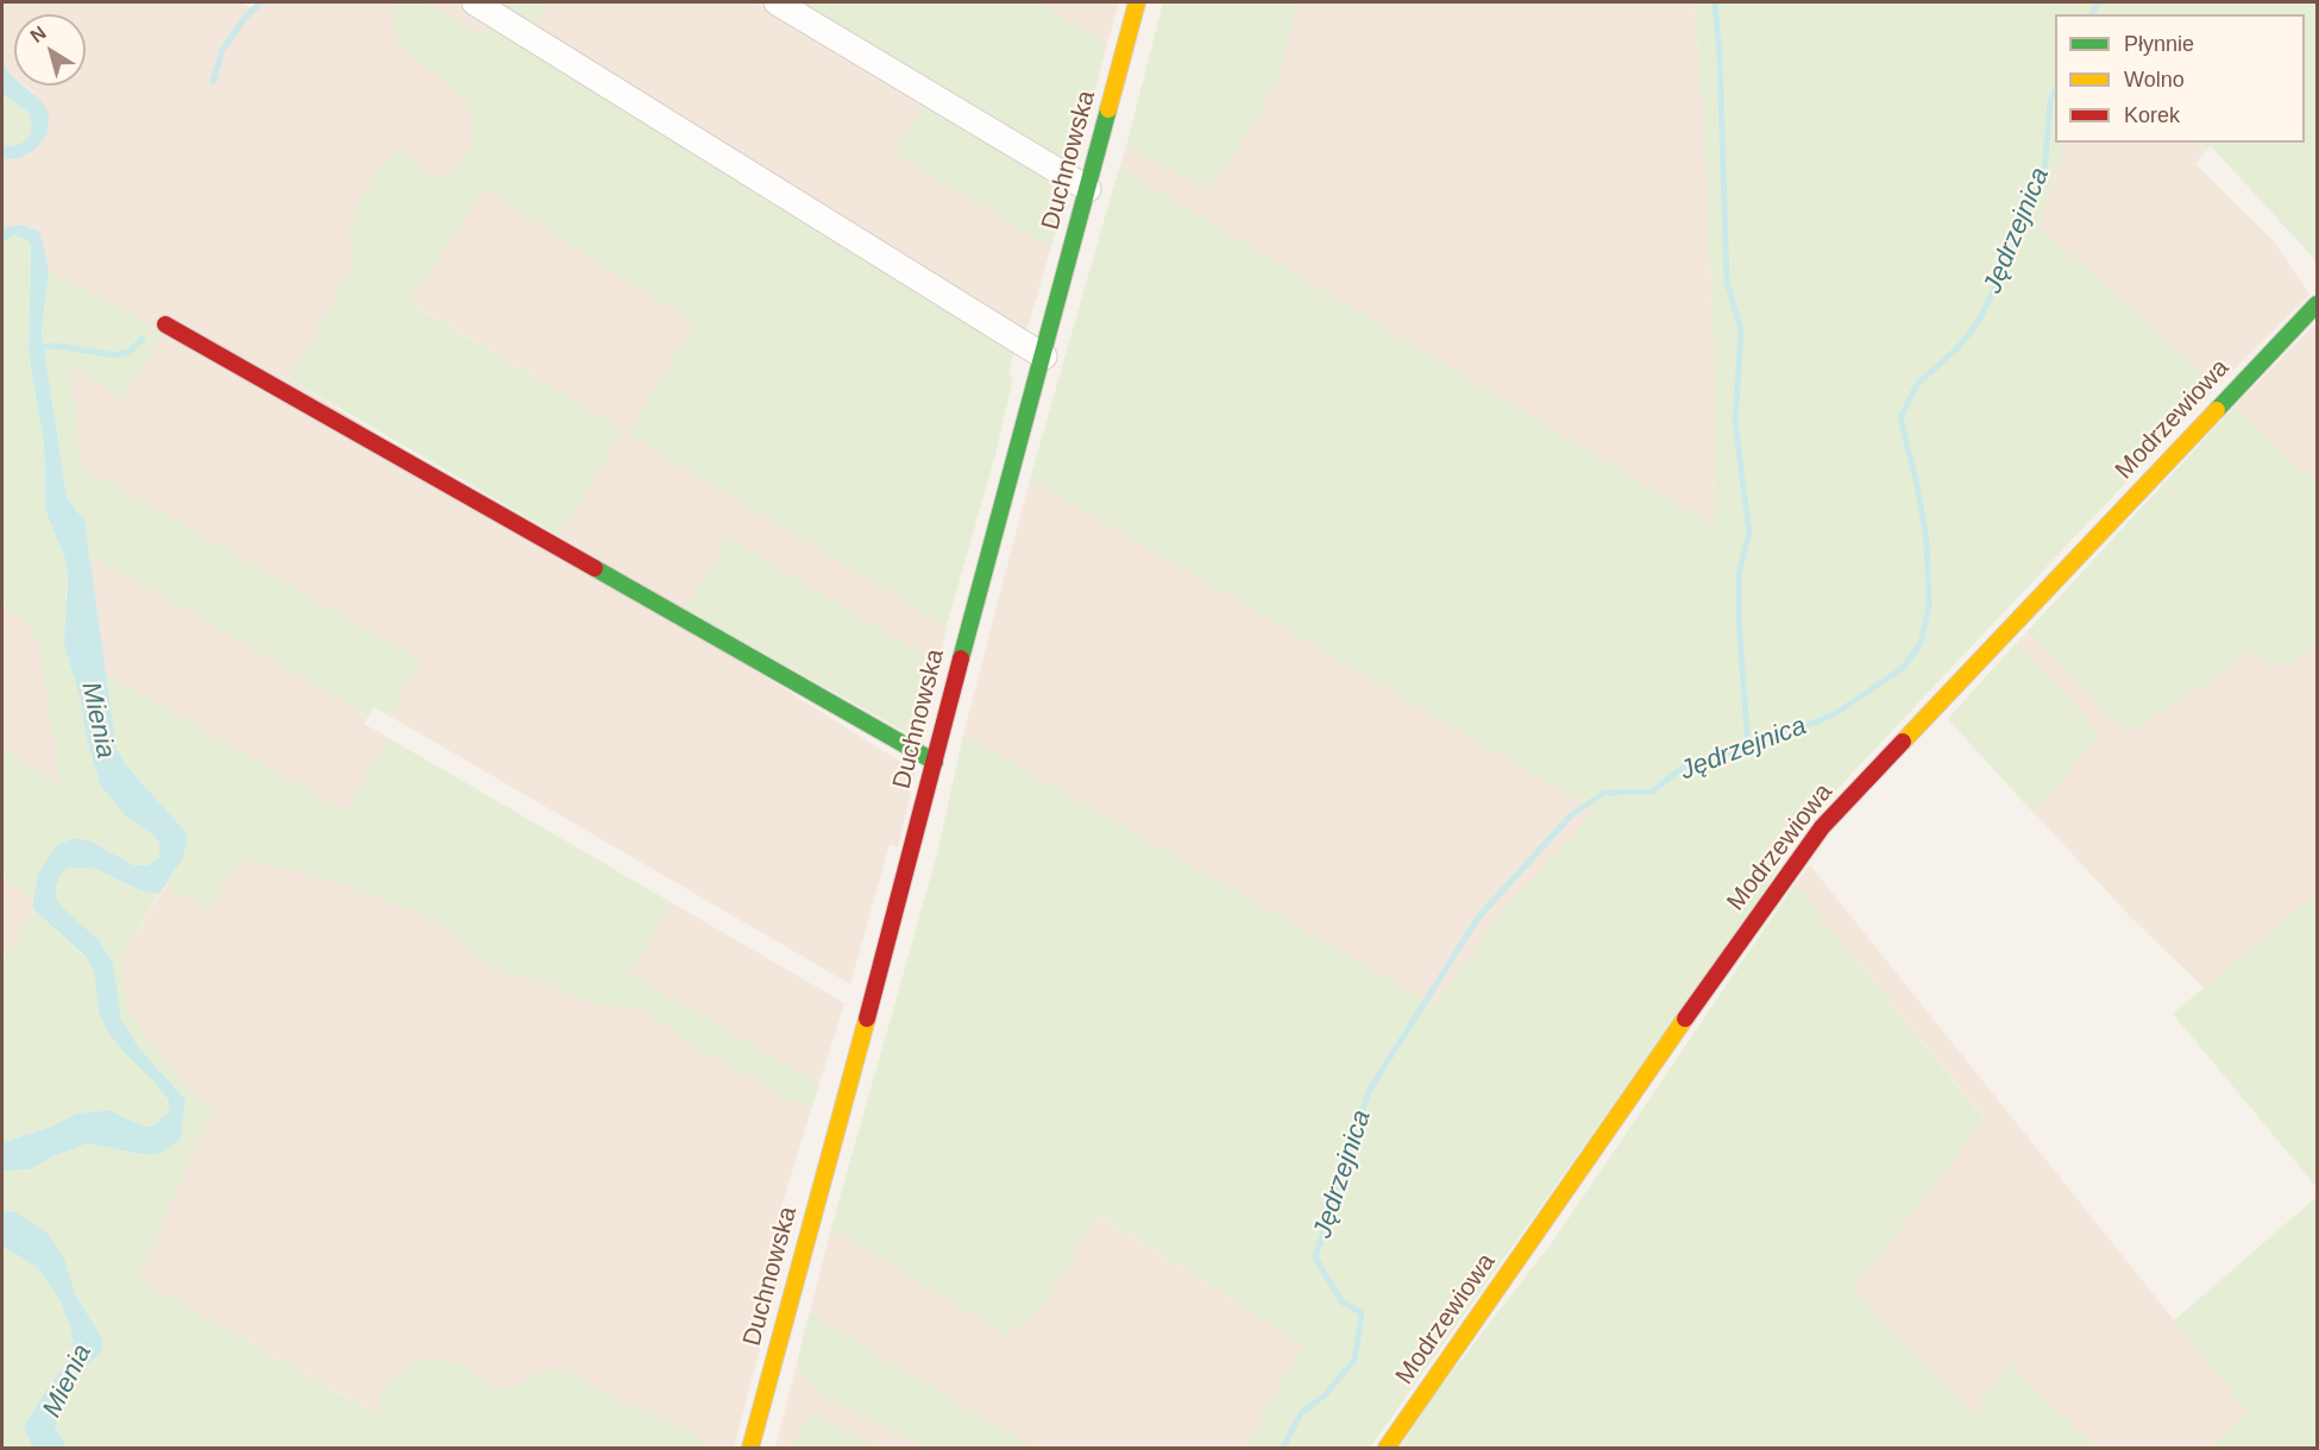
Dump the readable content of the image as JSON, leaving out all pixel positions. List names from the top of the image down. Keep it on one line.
{"streets":{"street":["Duchnowska","Modrzewiowa"]},"water":["Jędrzejnica","Mienia"],"legend":["Płynnie","Wolno","Korek"],"north":"top left"}
